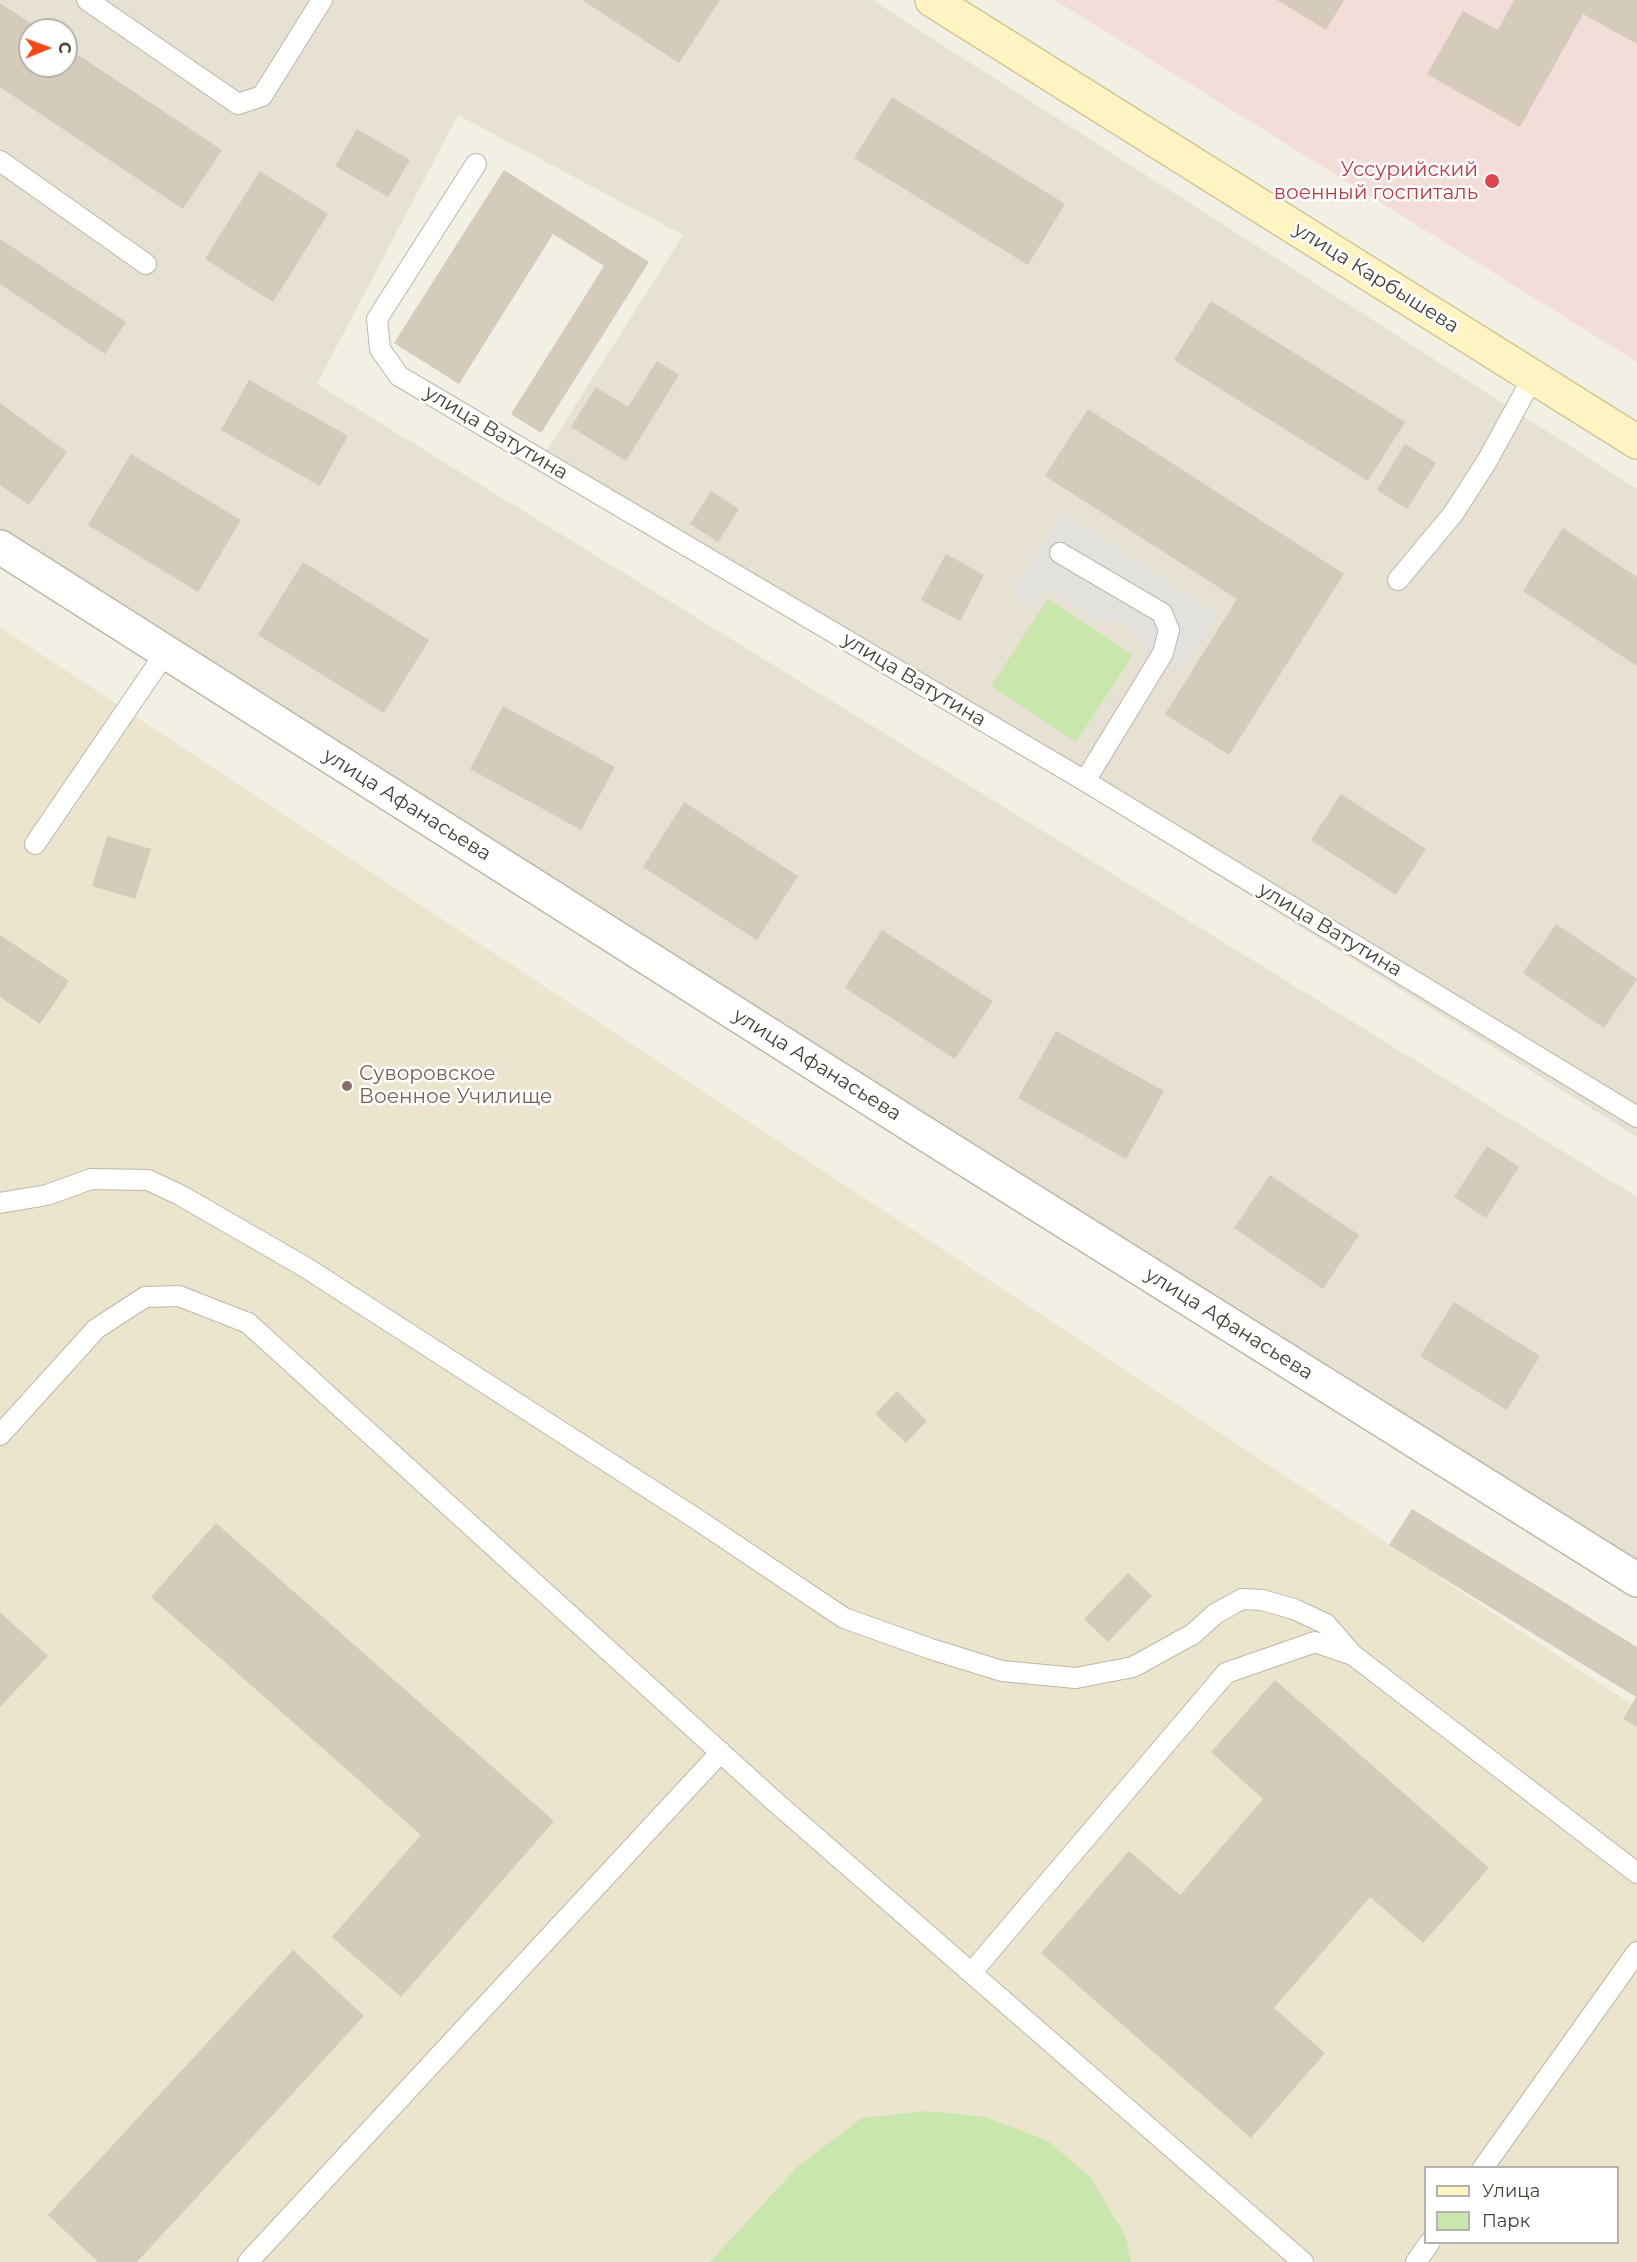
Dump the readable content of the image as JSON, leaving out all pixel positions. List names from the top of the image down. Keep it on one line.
{"streets":{"street":["улица Карбышева","улица Афанасьева"],"lane":["улица Ватутина"]},"places":["Уссурийский военный госпиталь","Суворовское Военное Училище"],"legend":["Улица","Парк"],"north":"right"}
